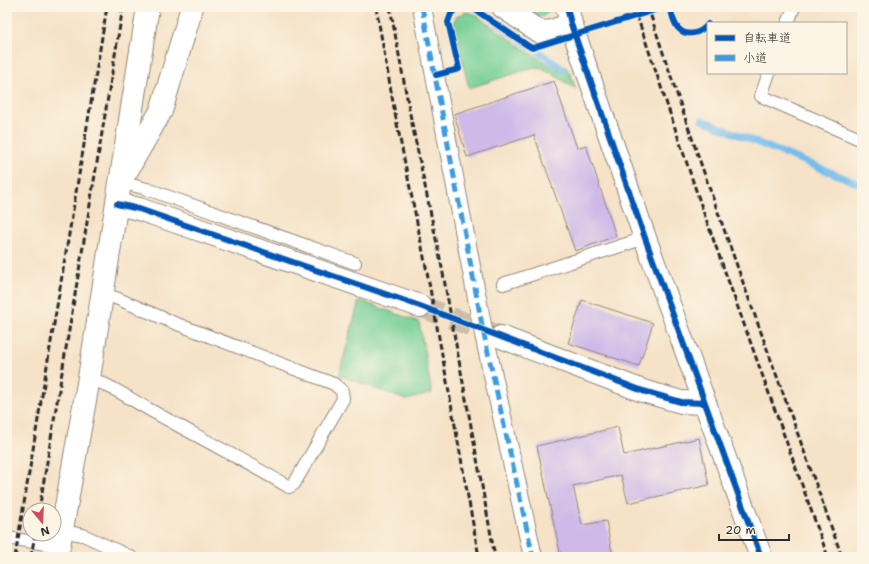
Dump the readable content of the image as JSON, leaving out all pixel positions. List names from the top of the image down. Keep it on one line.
{"legend":["自転車道","小道"],"scale_bar":"20 m","north":"bottom"}
